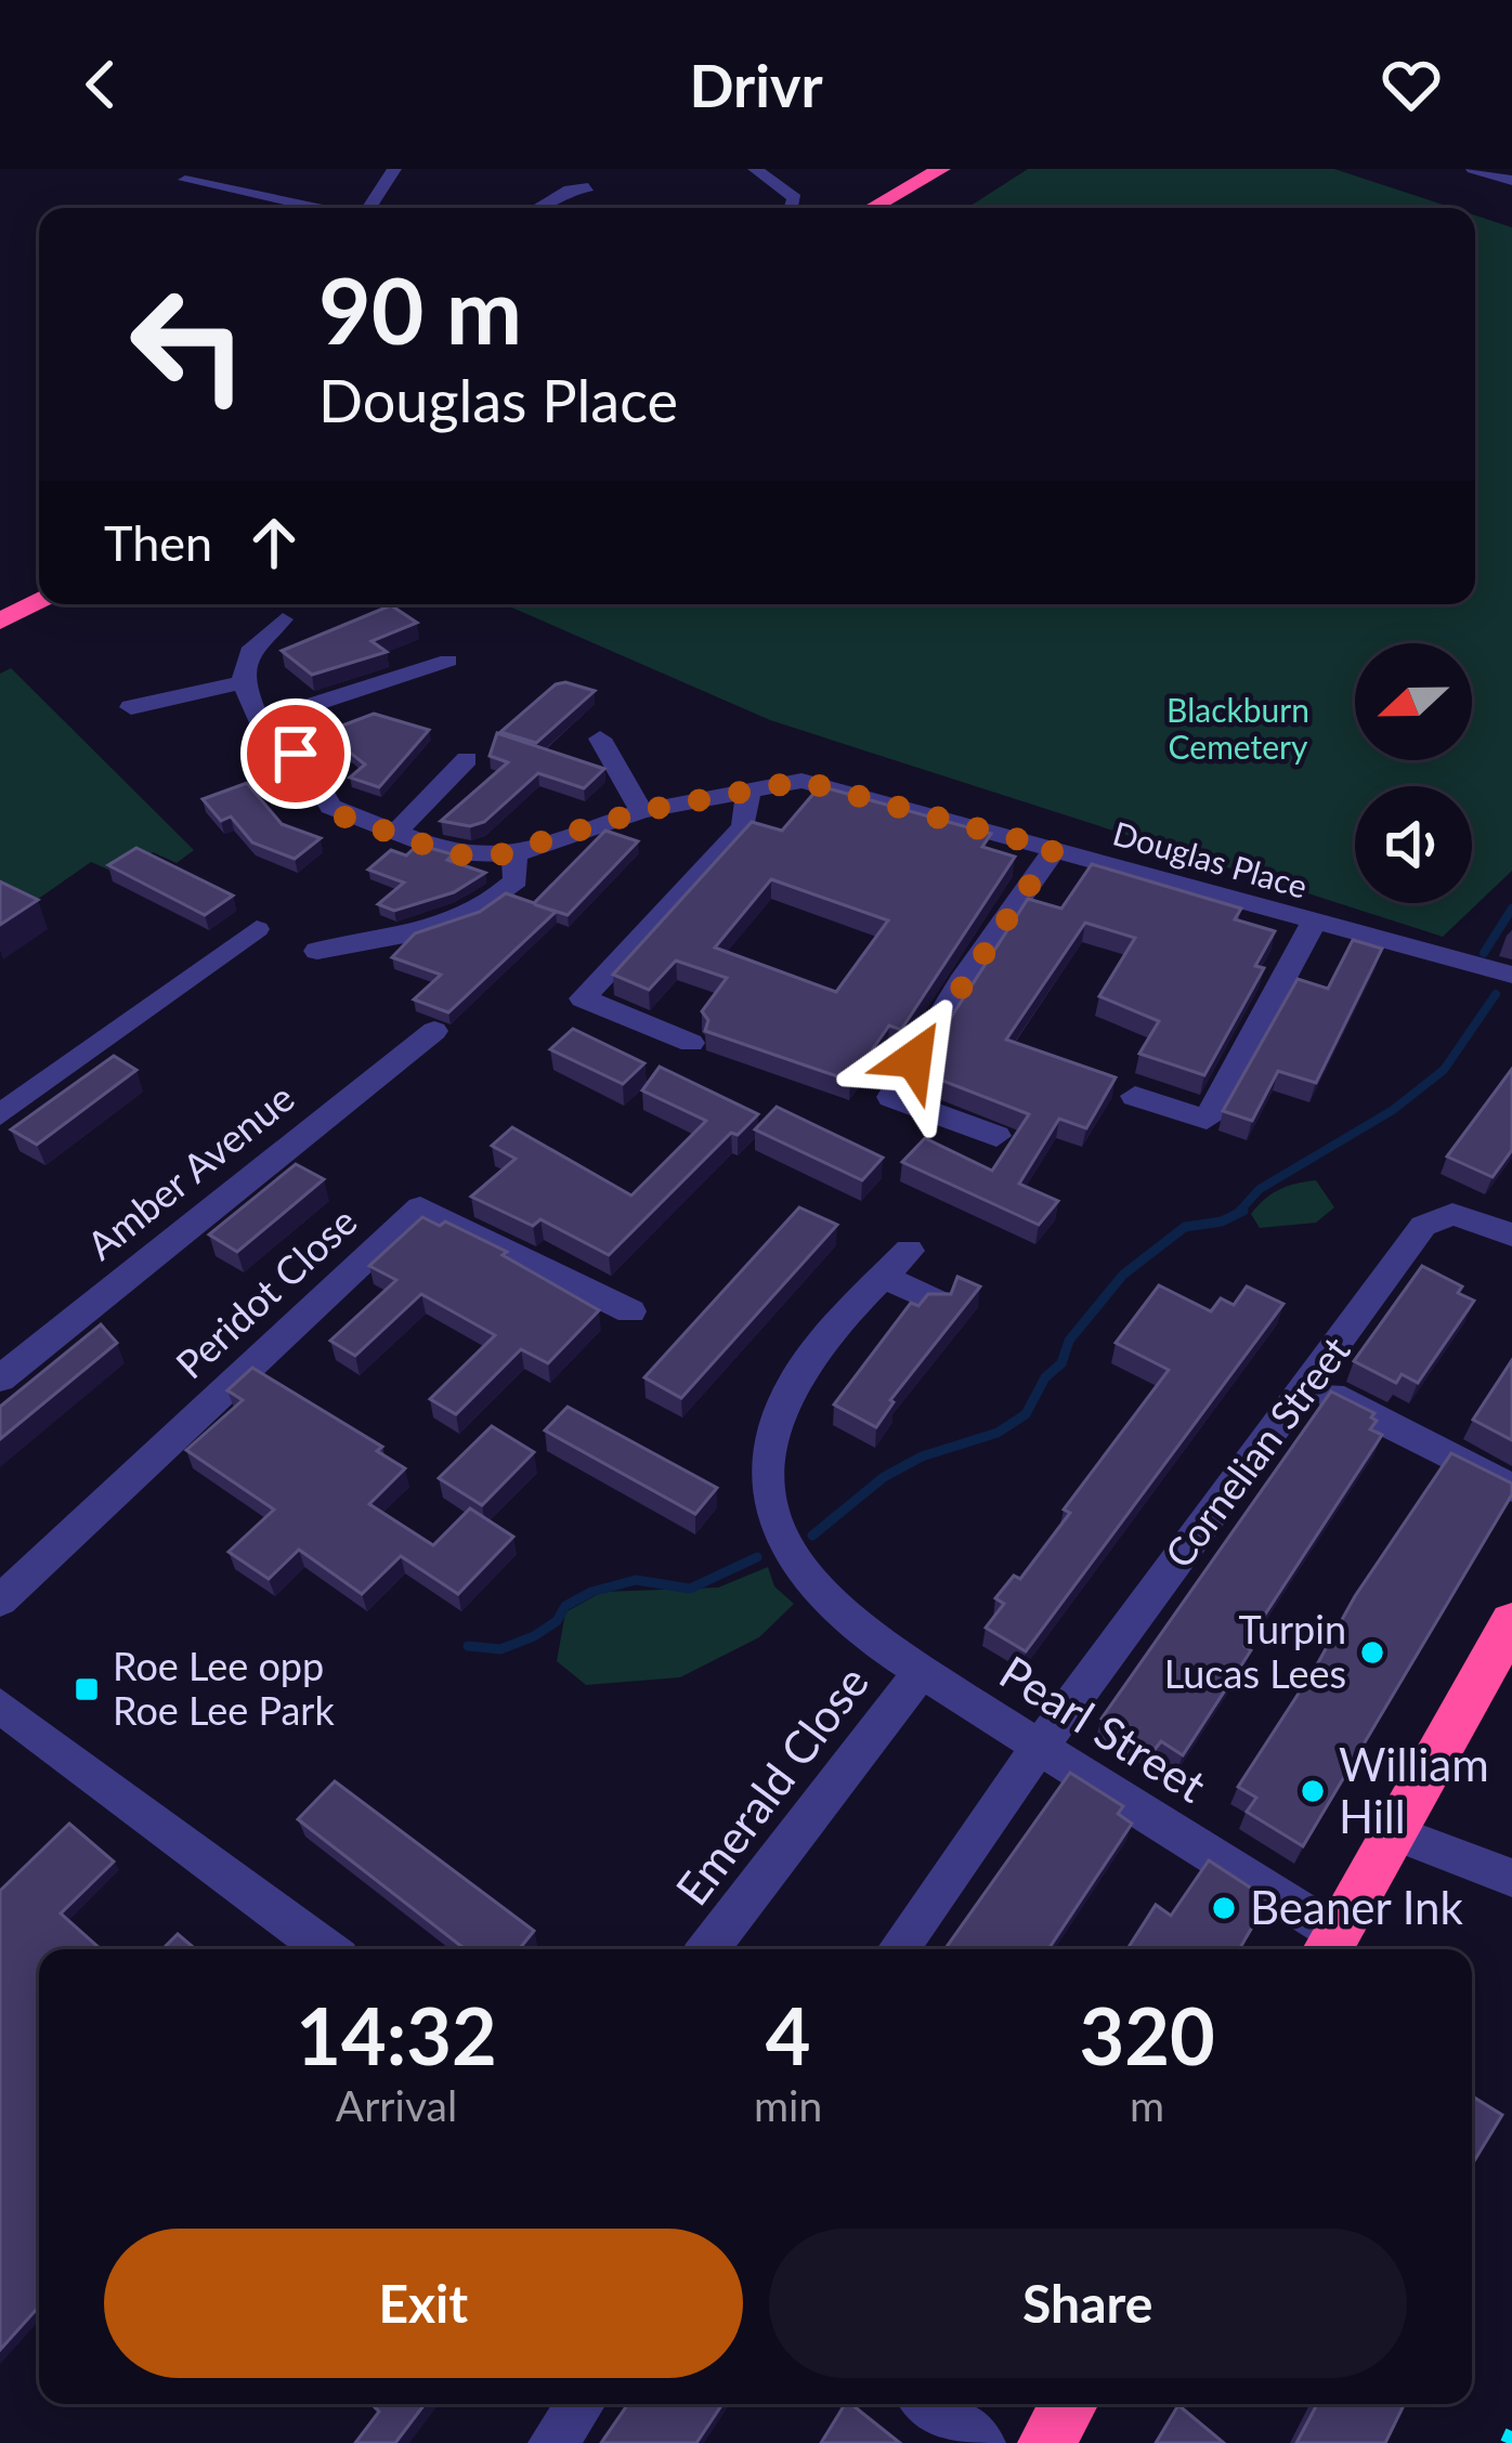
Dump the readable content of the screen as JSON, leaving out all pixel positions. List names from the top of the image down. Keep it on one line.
{"streets":{"street":["Douglas Place","Amber Avenue","Peridot Close","Cornelian Street","Pearl Street","Emerald Close"]},"crossings":[["Cornelian Street","Pearl Street"],["Pearl Street","Emerald Close"]],"parks":["Blackburn Cemetery"],"places":{"other":["Turpin Lucas Lees","William Hill","Beaner Ink"],"transit":["Roe Lee opp Roe Lee Park"]},"north":"left","page":{"header":"Drivr","turn":["90 m","Douglas Place"],"then":"Then","eta":["14:32","Arrival","4","min","320","m"],"buttons":["Exit","Share"]}}
